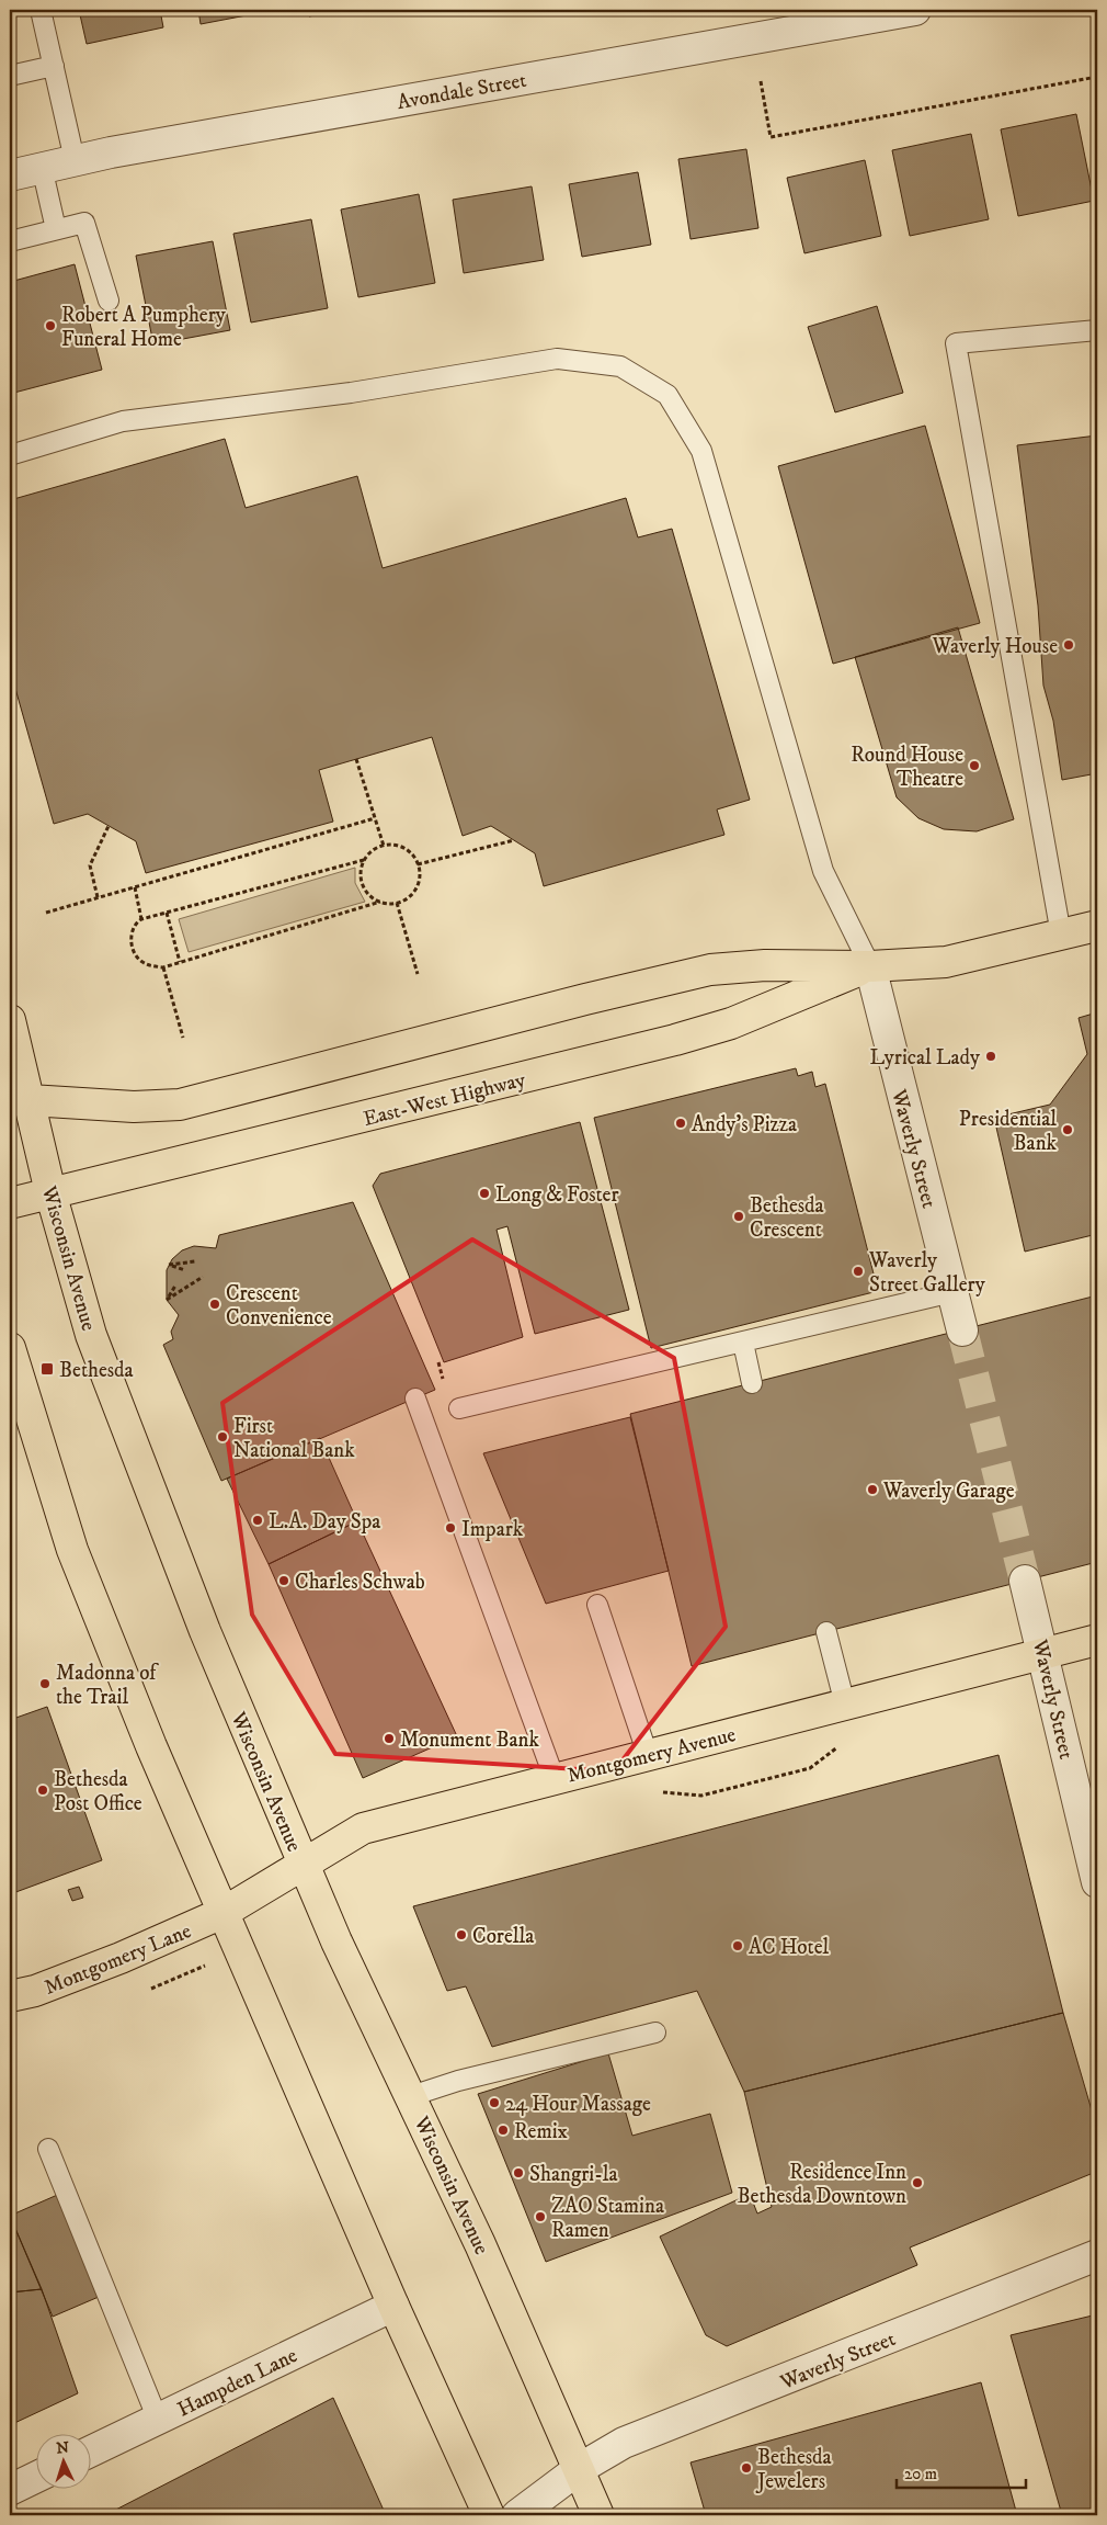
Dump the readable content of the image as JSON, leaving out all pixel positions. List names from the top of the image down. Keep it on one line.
{"streets":{"main road":["East-West Highway","Wisconsin Avenue","Montgomery Avenue","Montgomery Lane"],"street":["Avondale Street","Waverly Street","Hampden Lane"]},"crossings":[["East-West Highway","Waverly Street"],["East-West Highway","Wisconsin Avenue"],["Waverly Street","Wisconsin Avenue"],["Waverly Street","Montgomery Avenue"],["Wisconsin Avenue","Montgomery Avenue"],["Montgomery Avenue","Montgomery Lane"]],"places":{"other":["Robert A Pumphery Funeral Home","Waverly House","Round House Theatre","Lyrical Lady","Andy's Pizza","Presidential Bank","Long & Foster","Bethesda Crescent","Waverly Street Gallery","Crescent Convenience","First National Bank","Waverly Garage","L.A. Day Spa","Impark","Charles Schwab","Madonna of the Trail","Monument Bank","Bethesda Post Office","Corella","AC Hotel","24 Hour Massage","Remix","Shangri-la","Residence Inn Bethesda Downtown","ZAO Stamina Ramen","Bethesda Jewelers"],"transit":["Bethesda"]},"scale_bar":"20 m","north":"top"}
